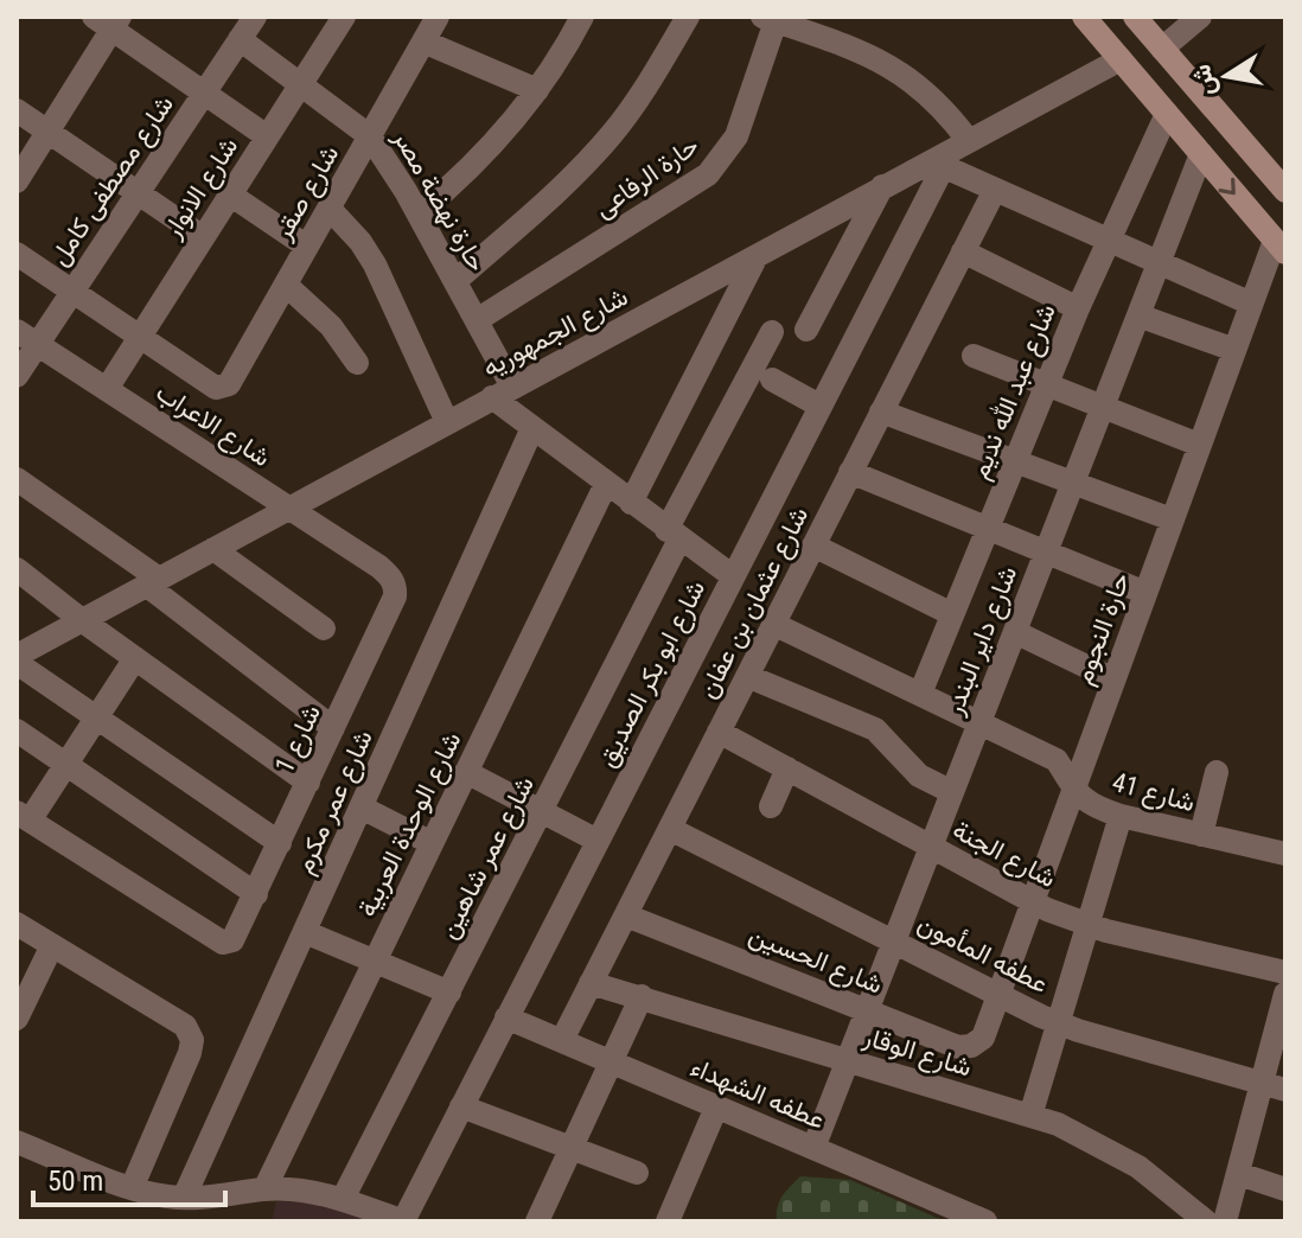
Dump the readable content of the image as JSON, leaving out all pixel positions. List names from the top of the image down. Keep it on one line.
{"streets":{"street":["حارة الرفاعى","شارع مصطفى كامل","شارع الانوار","شارع صقر","حارة نهضة مصر","شارع الجمهوريه","شارع عبد الله نديم","شارع الاعراب","شارع عثمان بن عفان","حارة النجوم","شارع داير البندر","شارع ابو بكر الصديق","شارع 1","شارع 41","شارع عمر مكرم","شارع الوحدة العربية","شارع الجنة","شارع عمر شاهين","عطفه المأمون","شارع الحسين","شارع الوقار","عطفه الشهداء"]},"crossings":[["حارة الرفاعى","حارة نهضة مصر"],["شارع مصطفى كامل","حارة نهضة مصر"],["شارع مصطفى كامل","شارع الاعراب"],["شارع الانوار","شارع صقر"],["شارع الانوار","حارة نهضة مصر"],["شارع الانوار","شارع الاعراب"],["شارع صقر","حارة نهضة مصر"],["حارة نهضة مصر","شارع الجمهوريه"],["شارع الجمهوريه","شارع الاعراب"],["شارع الجمهوريه","شارع ابو بكر الصديق"],["شارع عبد الله نديم","شارع 41"],["شارع الاعراب","شارع 1"],["شارع عثمان بن عفان","شارع 41"],["شارع عثمان بن عفان","شارع الجنة"],["شارع عثمان بن عفان","عطفه المأمون"],["شارع عثمان بن عفان","شارع الحسين"],["شارع عثمان بن عفان","شارع الوقار"],["شارع عثمان بن عفان","عطفه الشهداء"],["حارة النجوم","شارع 41"],["حارة النجوم","شارع الجنة"],["حارة النجوم","عطفه المأمون"],["حارة النجوم","شارع الحسين"],["شارع داير البندر","شارع 41"],["شارع داير البندر","شارع الجنة"],["شارع داير البندر","عطفه المأمون"],["شارع داير البندر","شارع الحسين"],["شارع داير البندر","شارع الوقار"],["شارع داير البندر","عطفه الشهداء"],["شارع ابو بكر الصديق","عطفه الشهداء"]],"scale_bar":"50 m","north":"left"}
